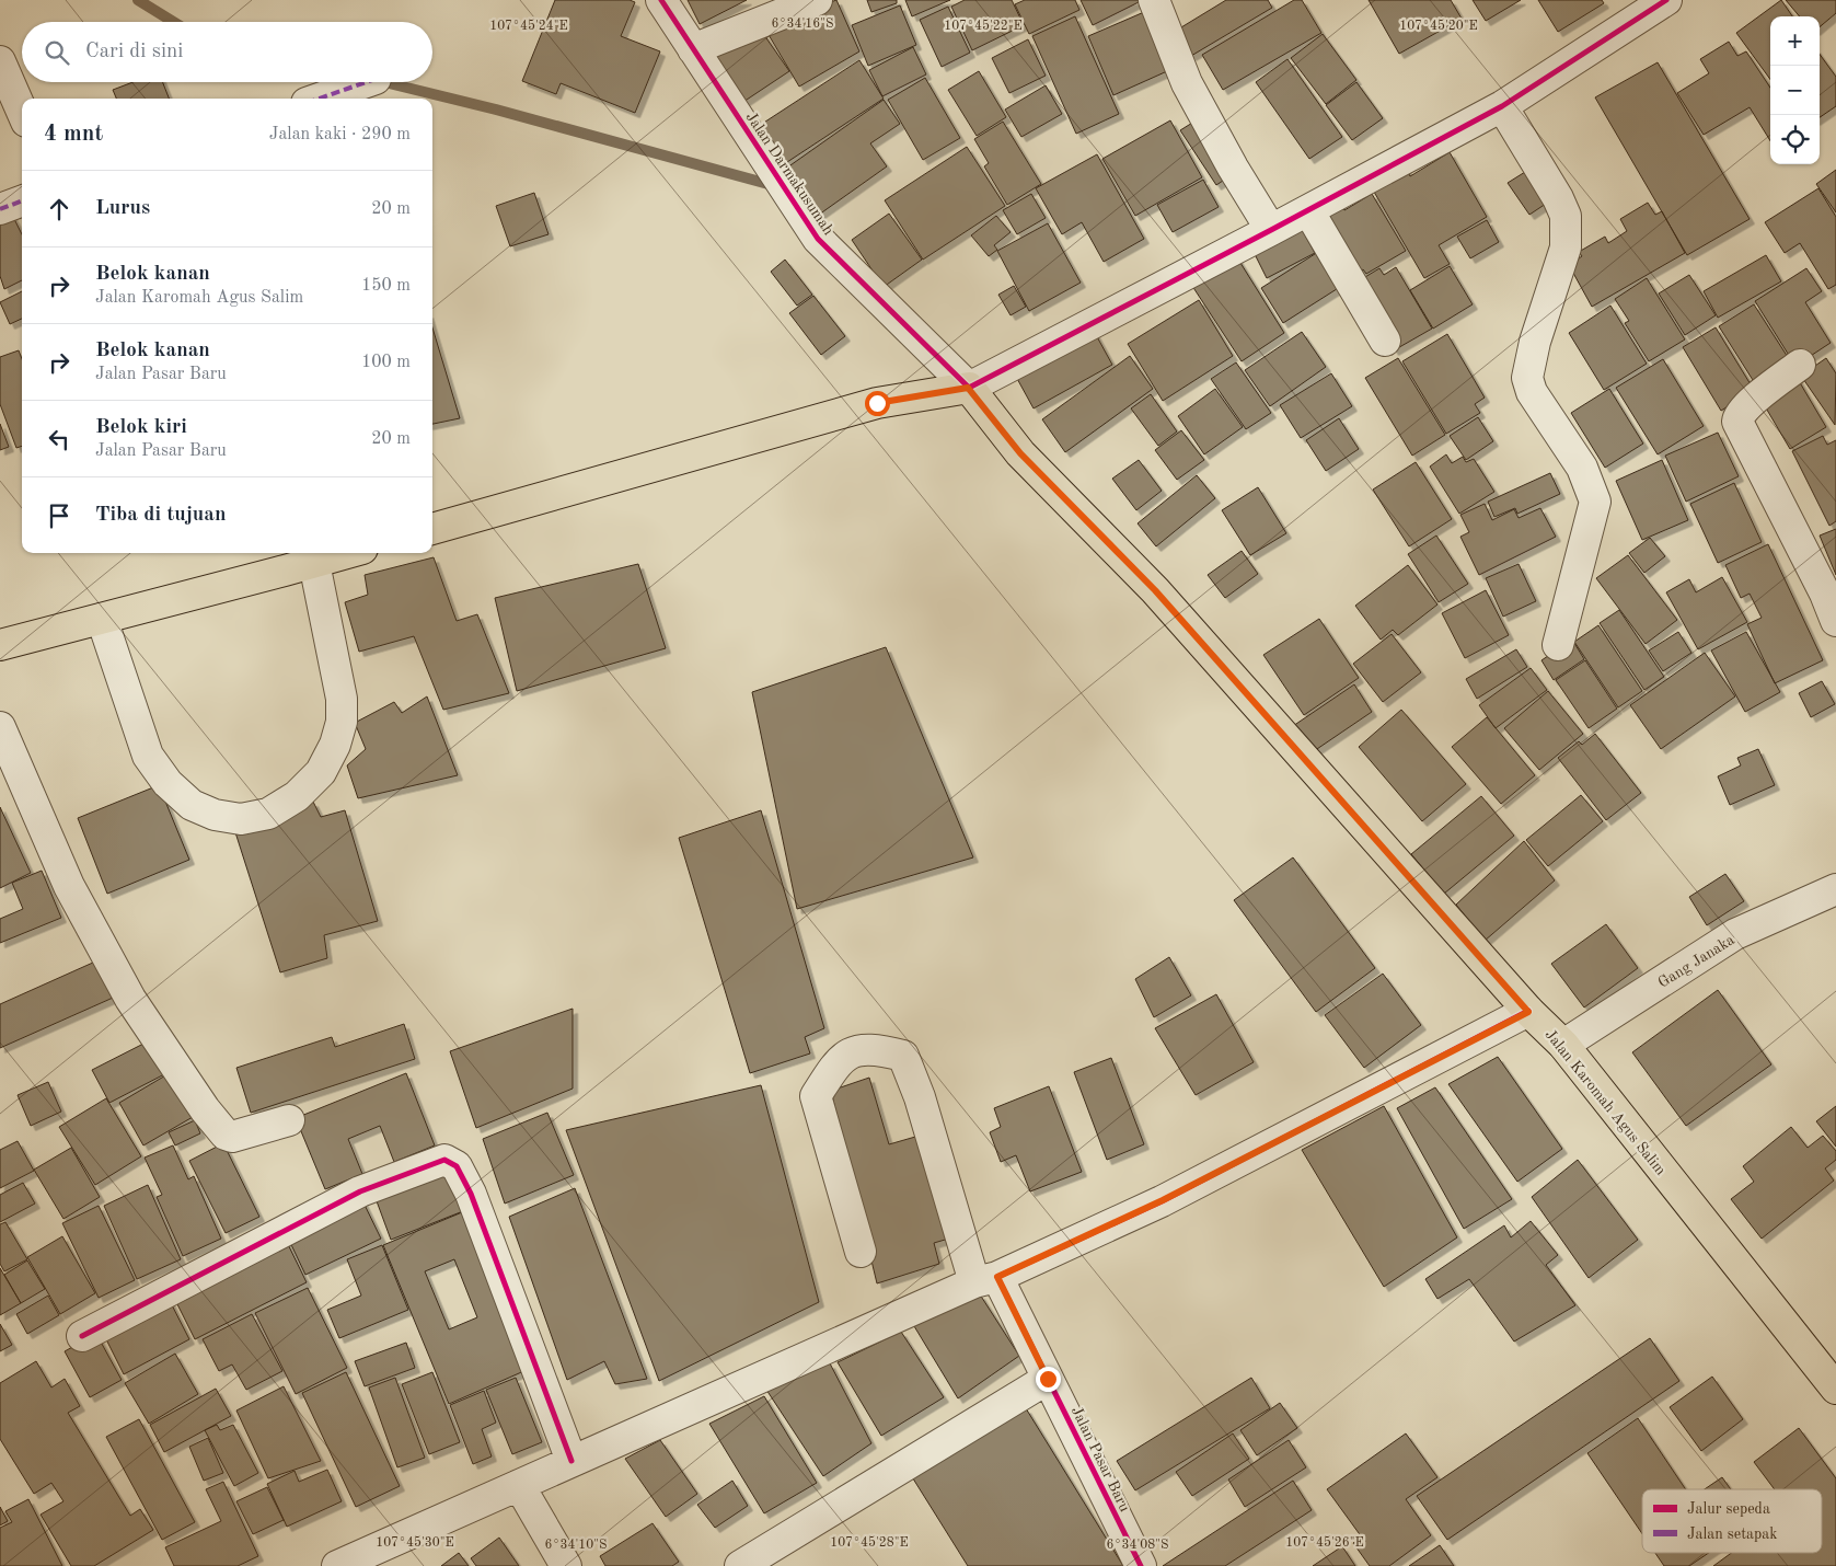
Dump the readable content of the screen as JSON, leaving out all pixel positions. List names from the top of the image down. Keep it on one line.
{"streets":{"main road":["Jalan Karomah Agus Salim"],"street":["Jalan Darmakusumah","Gang Janaka","Jalan Pasar Baru"]},"crossings":[["Jalan Darmakusumah","Jalan Karomah Agus Salim"],["Gang Janaka","Jalan Karomah Agus Salim"]],"legend":["Jalur sepeda","Jalan setapak"],"page":{"map_buttons":["+","−"],"search":"Cari di sini","heading":["4 mnt","Jalan kaki · 290 m"],"list":[["Lurus","20 m"],["Belok kanan","Jalan Karomah Agus Salim","150 m"],["Belok kanan","Jalan Pasar Baru","100 m"],["Belok kiri","Jalan Pasar Baru","20 m"],"Tiba di tujuan"]},"coordinates":["6°34'16\"S","107°45'22\"E","107°45'20\"E","107°45'24\"E","107°45'30\"E","107°45'28\"E","107°45'26\"E","6°34'10\"S","6°34'08\"S"]}
